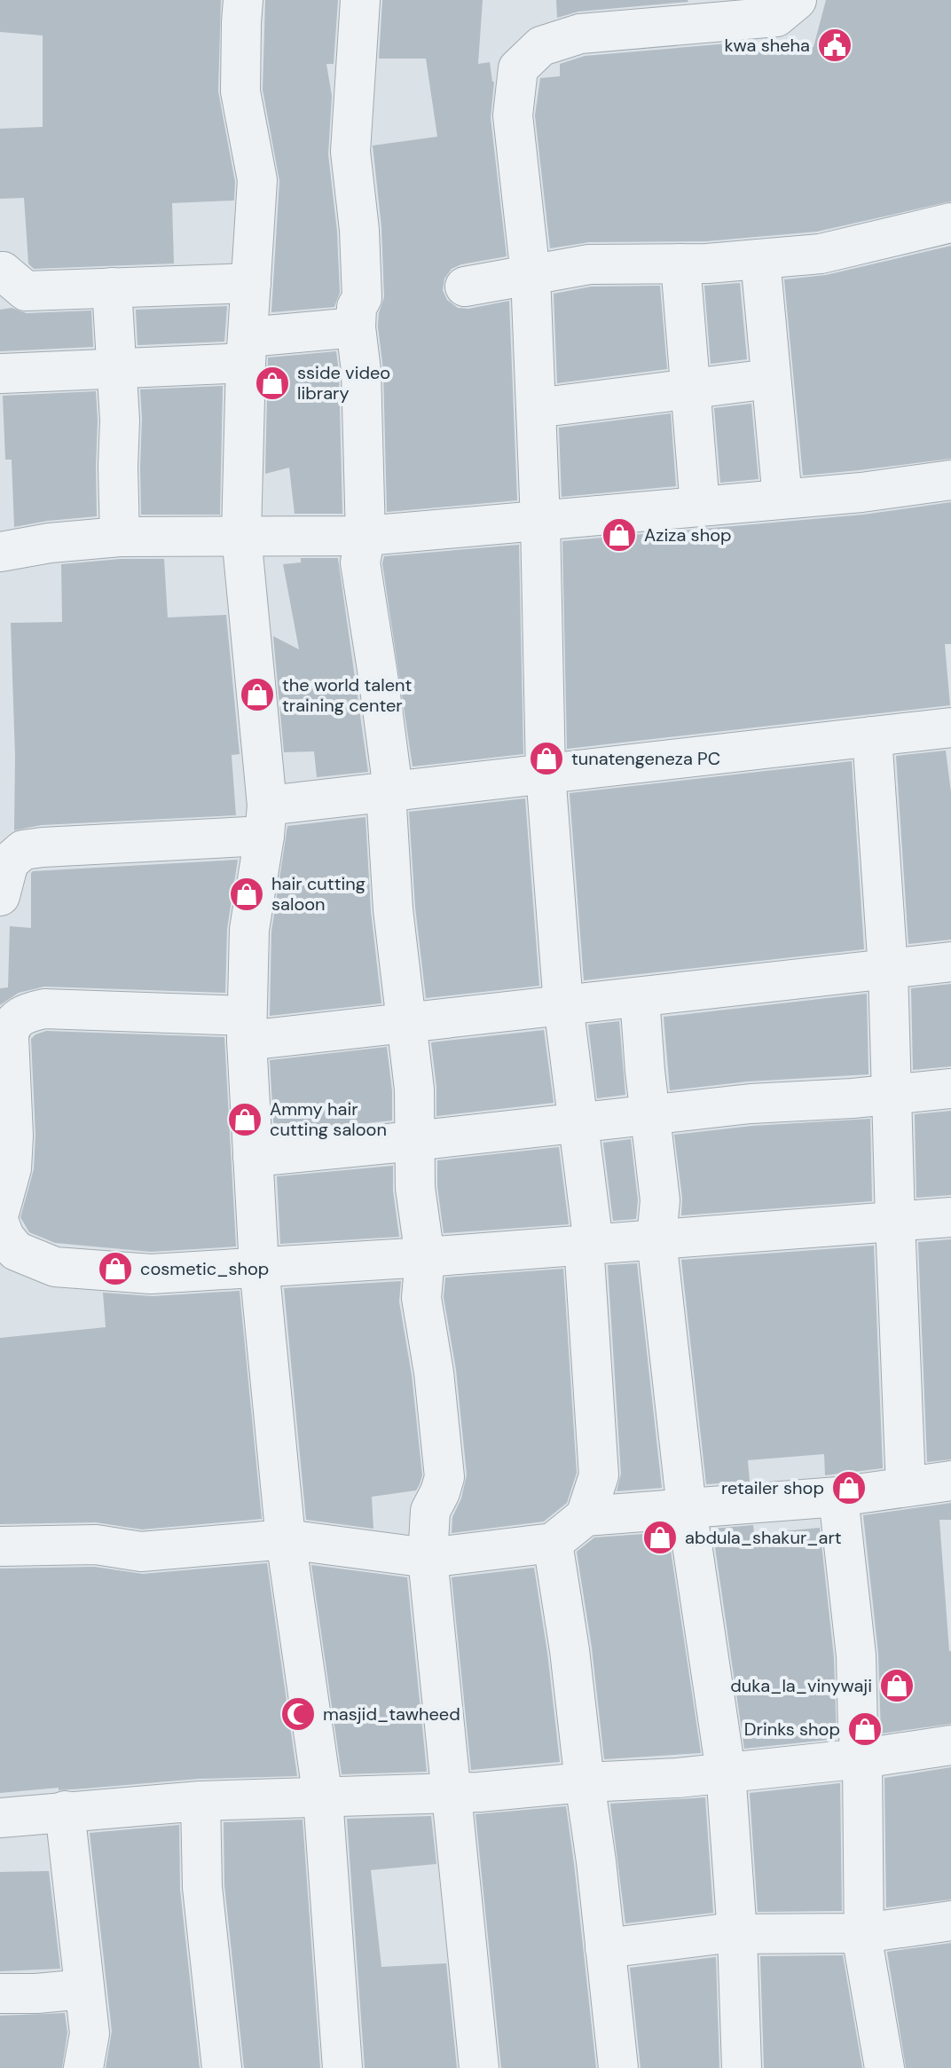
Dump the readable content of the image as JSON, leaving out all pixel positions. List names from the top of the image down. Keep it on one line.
{"places":{"public building":["kwa sheha"],"shop":["sside video library","Aziza shop","the world talent training center","tunatengeneza PC","hair cutting saloon","Ammy hair cutting saloon","cosmetic_shop","retailer shop","abdula_shakur_art","duka_la_vinywaji","Drinks shop"],"mosque":["masjid_tawheed"]}}
